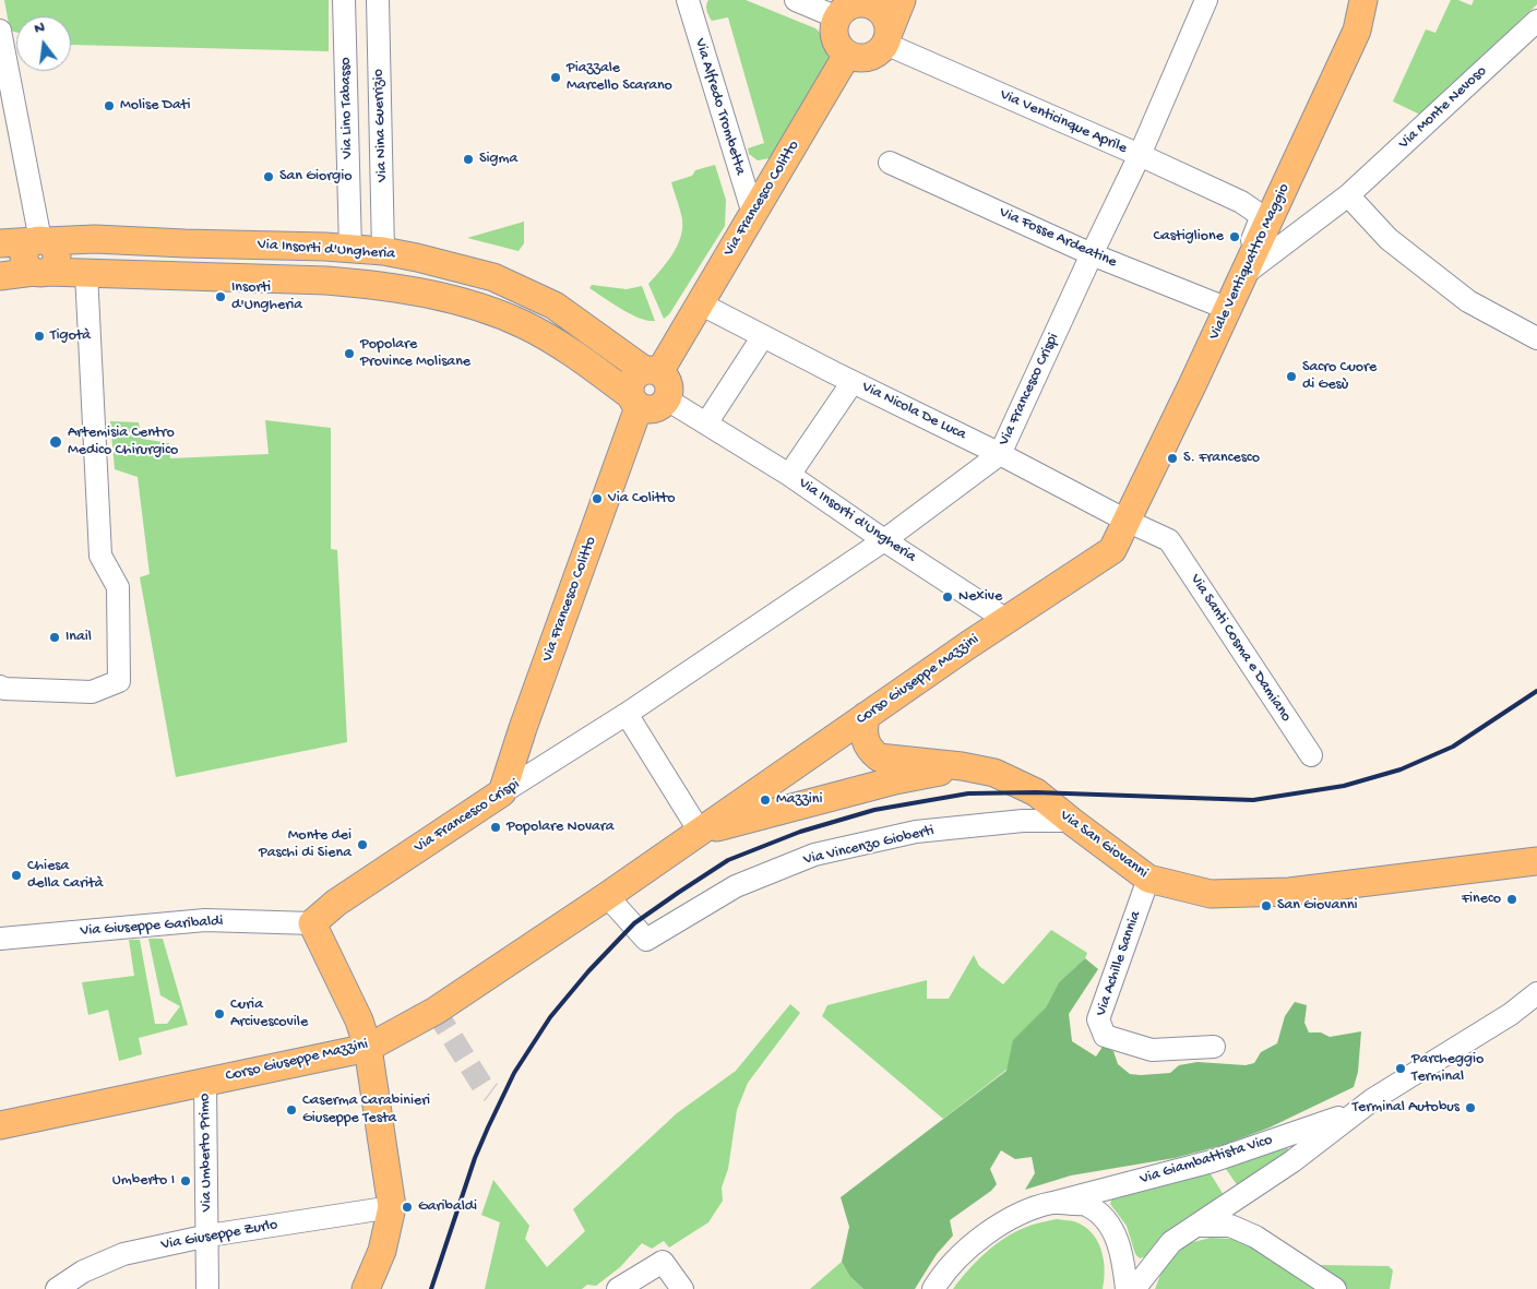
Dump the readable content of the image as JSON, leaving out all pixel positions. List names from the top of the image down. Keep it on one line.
{"streets":{"main road":["Via Francesco Colitto","Via Insorti d'Ungheria","Viale Ventiquattro Maggio","Via Francesco Crispi","Corso Giuseppe Mazzini","Via San Giovanni"],"street":["Via Alfredo Trombetta","Via Lino Tabasso","Via Monte Nevoso","Via Venticinque Aprile","Via Nina Guerrizio","Via Fosse Ardeatine","Via Nicola De Luca","Via Santi Cosma e Damiano","Via Vincenzo Gioberti","Via Giuseppe Garibaldi","Via Achille Sannia","Via Umberto Primo","Via Giambattista Vico","Via Giuseppe Zurlo"]},"crossings":[["Via Alfredo Trombetta","Via Francesco Colitto"],["Via Lino Tabasso","Via Insorti d'Ungheria"],["Via Monte Nevoso","Via Venticinque Aprile"],["Via Monte Nevoso","Viale Ventiquattro Maggio"],["Via Venticinque Aprile","Via Francesco Colitto"],["Via Venticinque Aprile","Viale Ventiquattro Maggio"],["Via Venticinque Aprile","Via Francesco Crispi"],["Via Nina Guerrizio","Via Insorti d'Ungheria"],["Via Francesco Colitto","Via Insorti d'Ungheria"],["Via Francesco Colitto","Via Francesco Crispi"],["Via Francesco Colitto","Via Nicola De Luca"],["Via Fosse Ardeatine","Viale Ventiquattro Maggio"],["Via Fosse Ardeatine","Via Francesco Crispi"],["Via Insorti d'Ungheria","Via Francesco Crispi"],["Via Insorti d'Ungheria","Corso Giuseppe Mazzini"],["Viale Ventiquattro Maggio","Via Nicola De Luca"],["Viale Ventiquattro Maggio","Corso Giuseppe Mazzini"],["Via Francesco Crispi","Via Nicola De Luca"],["Via Francesco Crispi","Via Giuseppe Garibaldi"],["Via Nicola De Luca","Via Santi Cosma e Damiano"],["Via Nicola De Luca","Corso Giuseppe Mazzini"],["Corso Giuseppe Mazzini","Via San Giovanni"],["Corso Giuseppe Mazzini","Via Vincenzo Gioberti"],["Corso Giuseppe Mazzini","Via Umberto Primo"],["Via San Giovanni","Via Vincenzo Gioberti"],["Via San Giovanni","Via Achille Sannia"],["Via Umberto Primo","Via Giuseppe Zurlo"]],"places":["Piazzale Marcello Scarano","Molise Dati","Sigma","San Giorgio","Castiglione","Insorti d'Ungheria","Tigotà","Popolare Province Molisane","Sacro Cuore di Gesù","Artemisia Centro Medico Chirurgico","S. Francesco","Via Colitto","Nexive","Inail","Mazzini","Popolare Novara","Monte dei Paschi di Siena","Chiesa della Carità","Fineco","San Giovanni","Curia Arcivescovile","Parcheggio Terminal","Terminal Autobus","Caserma Carabinieri Giuseppe Testa","Umberto I","Garibaldi"],"north":"top"}
